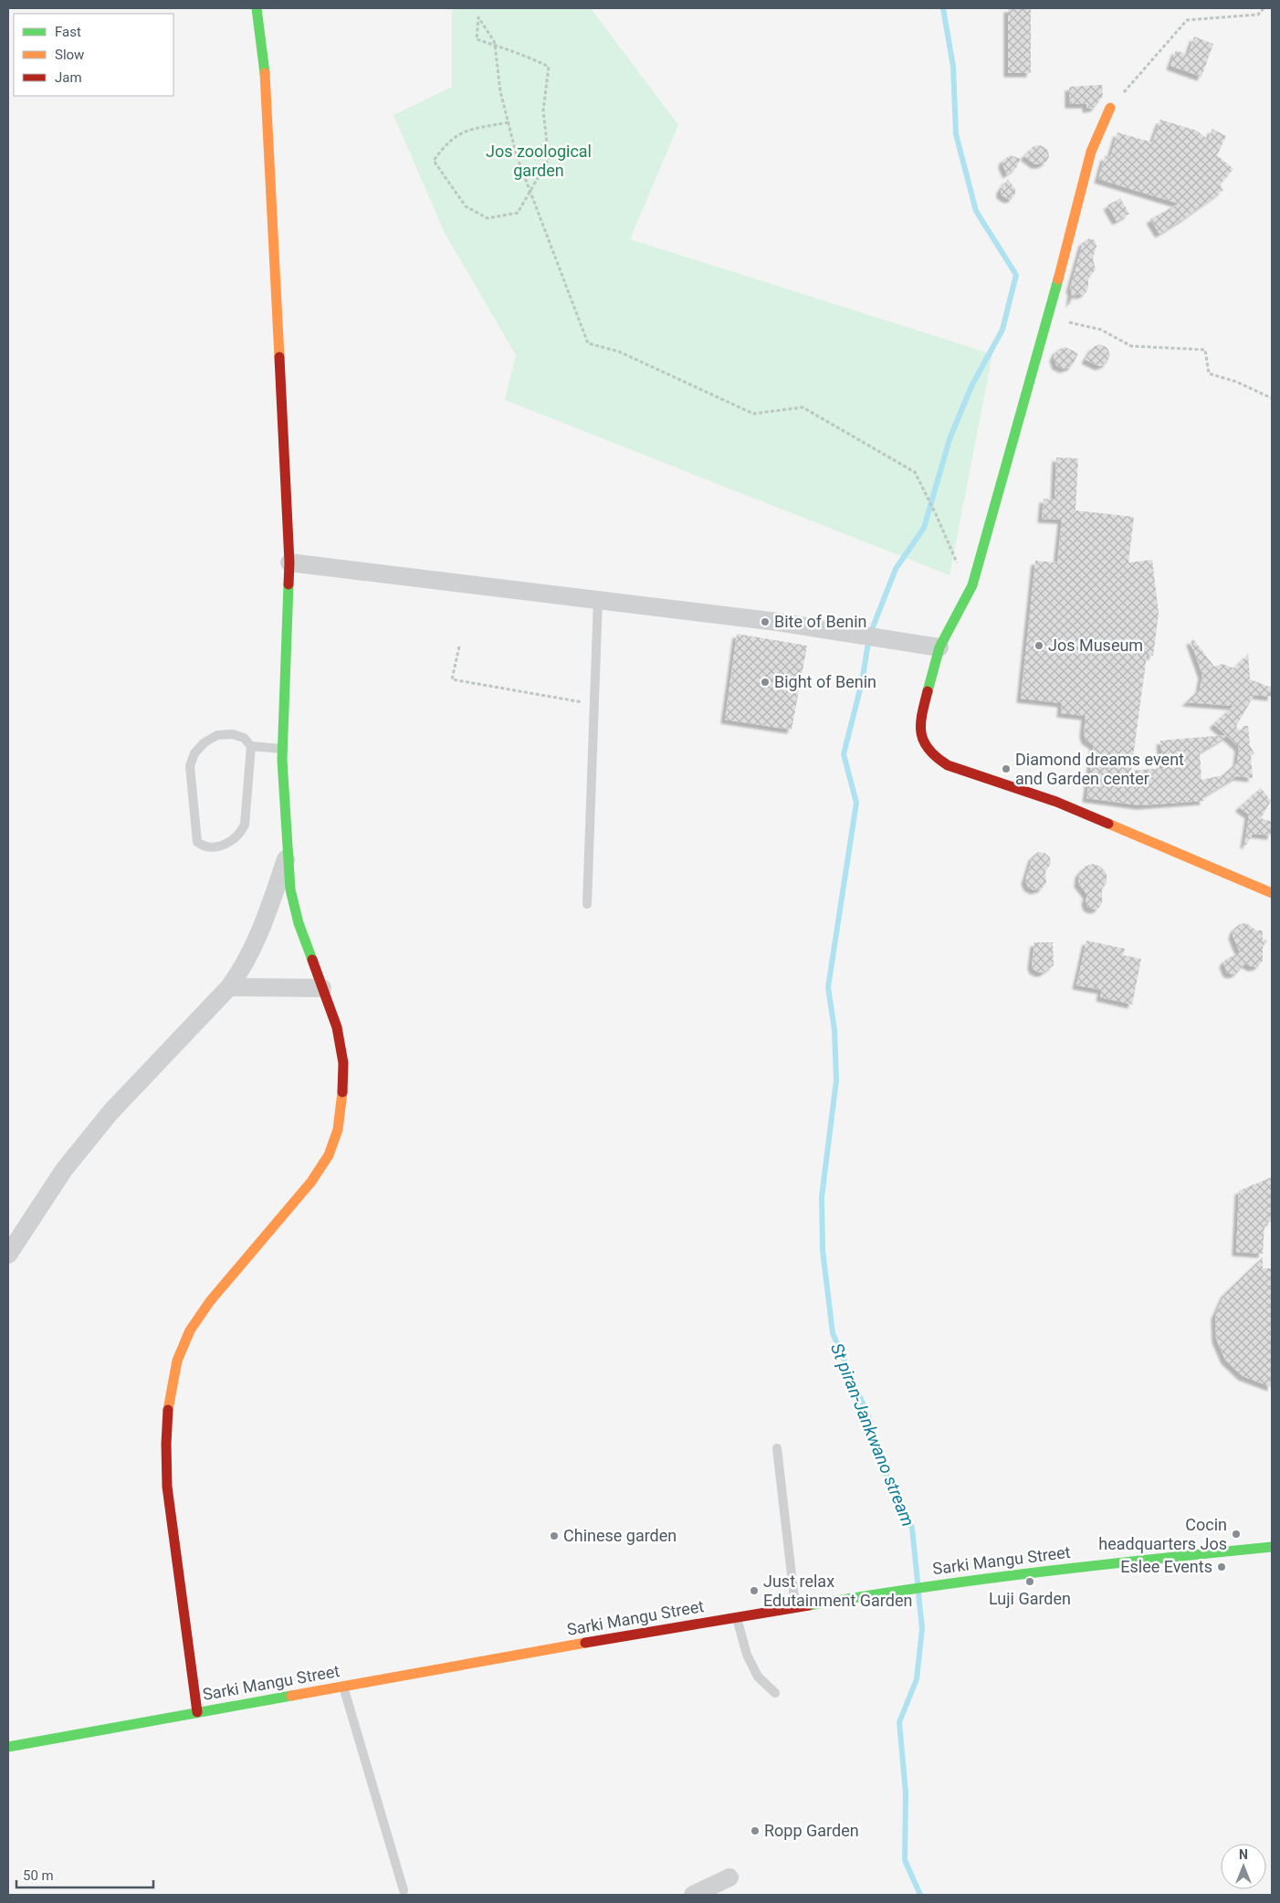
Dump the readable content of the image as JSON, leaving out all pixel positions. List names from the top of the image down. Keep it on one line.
{"streets":{"street":["Sarki Mangu Street"]},"water":["St piran-Jankwano stream"],"parks":["Jos zoological garden"],"places":["Bite of Benin","Jos Museum","Bight of Benin","Diamond dreams event and Garden center","Cocin headquarters Jos","Chinese garden","Eslee Events","Luji Garden","Just relax Edutainment Garden","Ropp Garden"],"legend":["Fast","Slow","Jam"],"scale_bar":"50 m","north":"top"}
